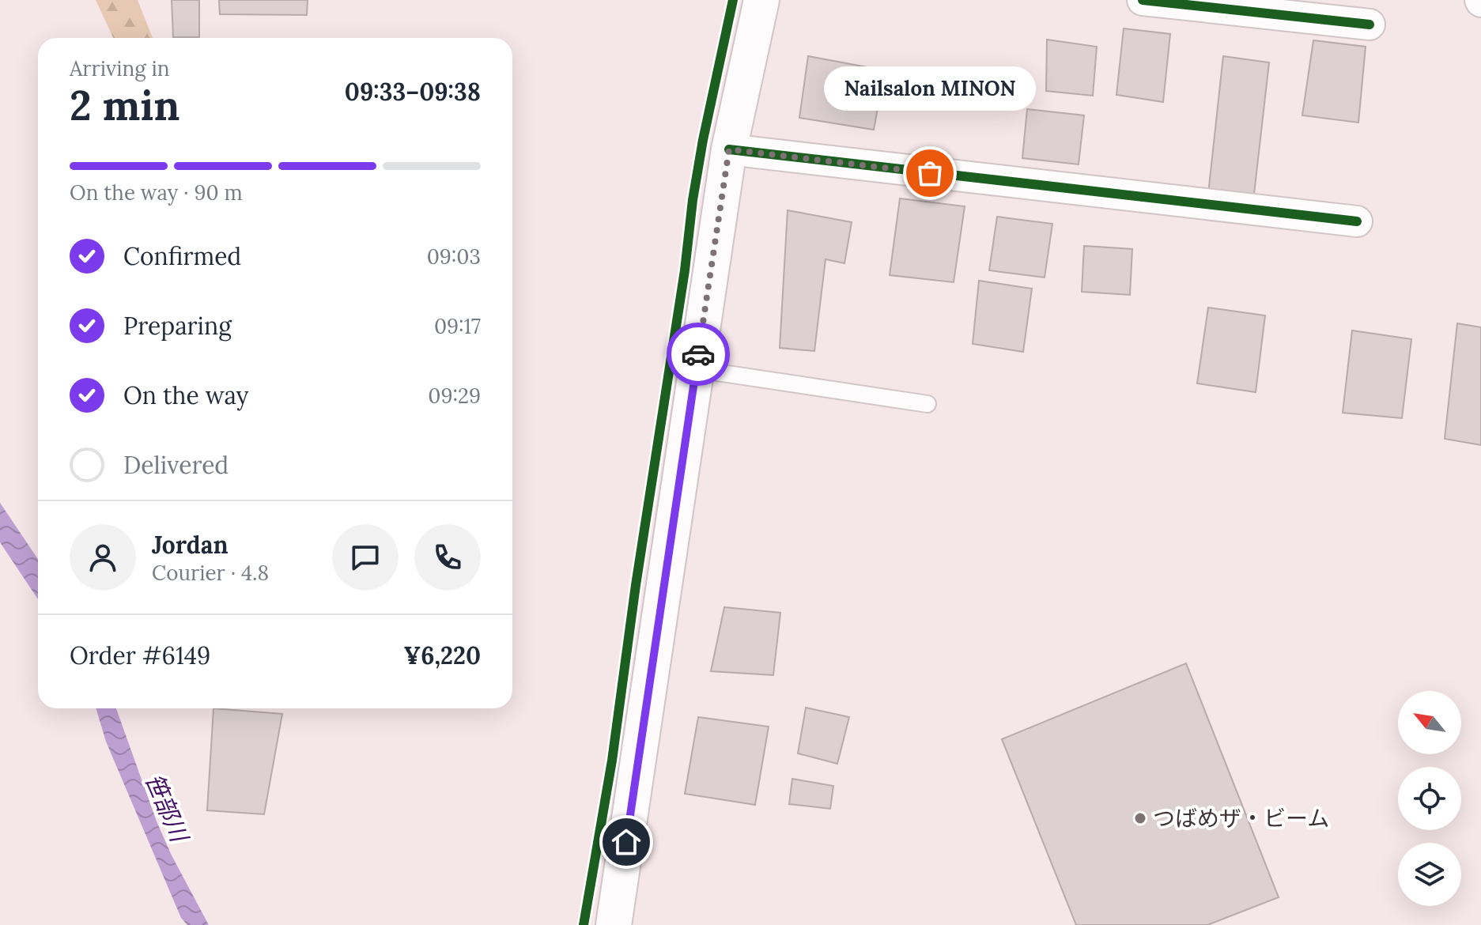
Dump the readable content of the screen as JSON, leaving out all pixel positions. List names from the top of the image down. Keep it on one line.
{"water":["笹部川"],"places":["Nailsalon MINON","つばめザ・ビーム"],"north":"top left","page":{"heading":["2 min","Arriving in","09:33–09:38"],"panel":["Jordan","Courier · 4.8","Order #6149","¥6,220"],"bubble":"Nailsalon MINON","bar":"On the way · 90 m","list":[["Confirmed","09:03"],["Preparing","09:17"],["On the way","09:29"],"Delivered"]}}
